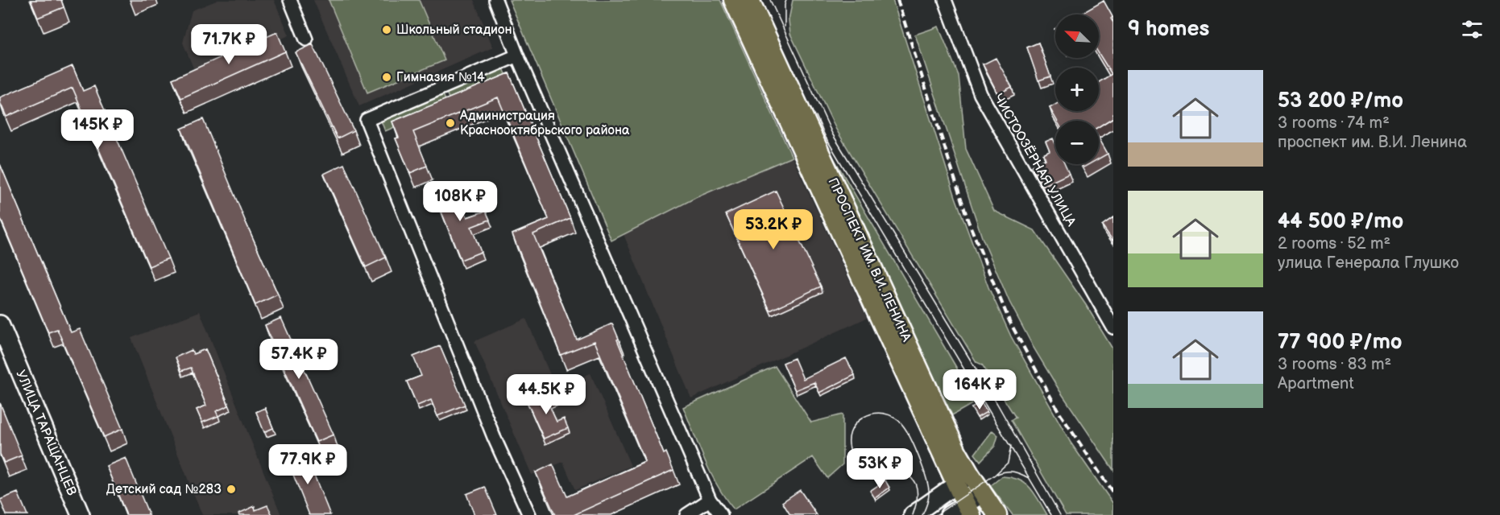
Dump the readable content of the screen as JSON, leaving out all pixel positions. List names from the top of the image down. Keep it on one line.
{"streets":{"main road":["ПРОСПЕКТ ИМ. В.И. ЛЕНИНА"],"street":["ЧИСТООЗЁРНАЯ УЛИЦА","УЛИЦА ТАРАЩАНЦЕВ"]},"places":["Школьный стадион","Гимназия №14","Администрация Краснооктябрьского района","Детский сад №283"],"north":"top left","page":{"heading":"9 homes","map_buttons":["+","−"],"price":["71.7K ₽","145K ₽","108K ₽","53.2K ₽","57.4K ₽","164K ₽","44.5K ₽","77.9K ₽","53K ₽"],"list":[{"name":"53 200 ₽/mo","note":"3 rooms · 74 m² · проспект им. В.И. Ленина"},{"name":"44 500 ₽/mo","note":"2 rooms · 52 m² · улица Генерала Глушко"},{"name":"77 900 ₽/mo","note":"3 rooms · 83 m² · Apartment"}]}}
